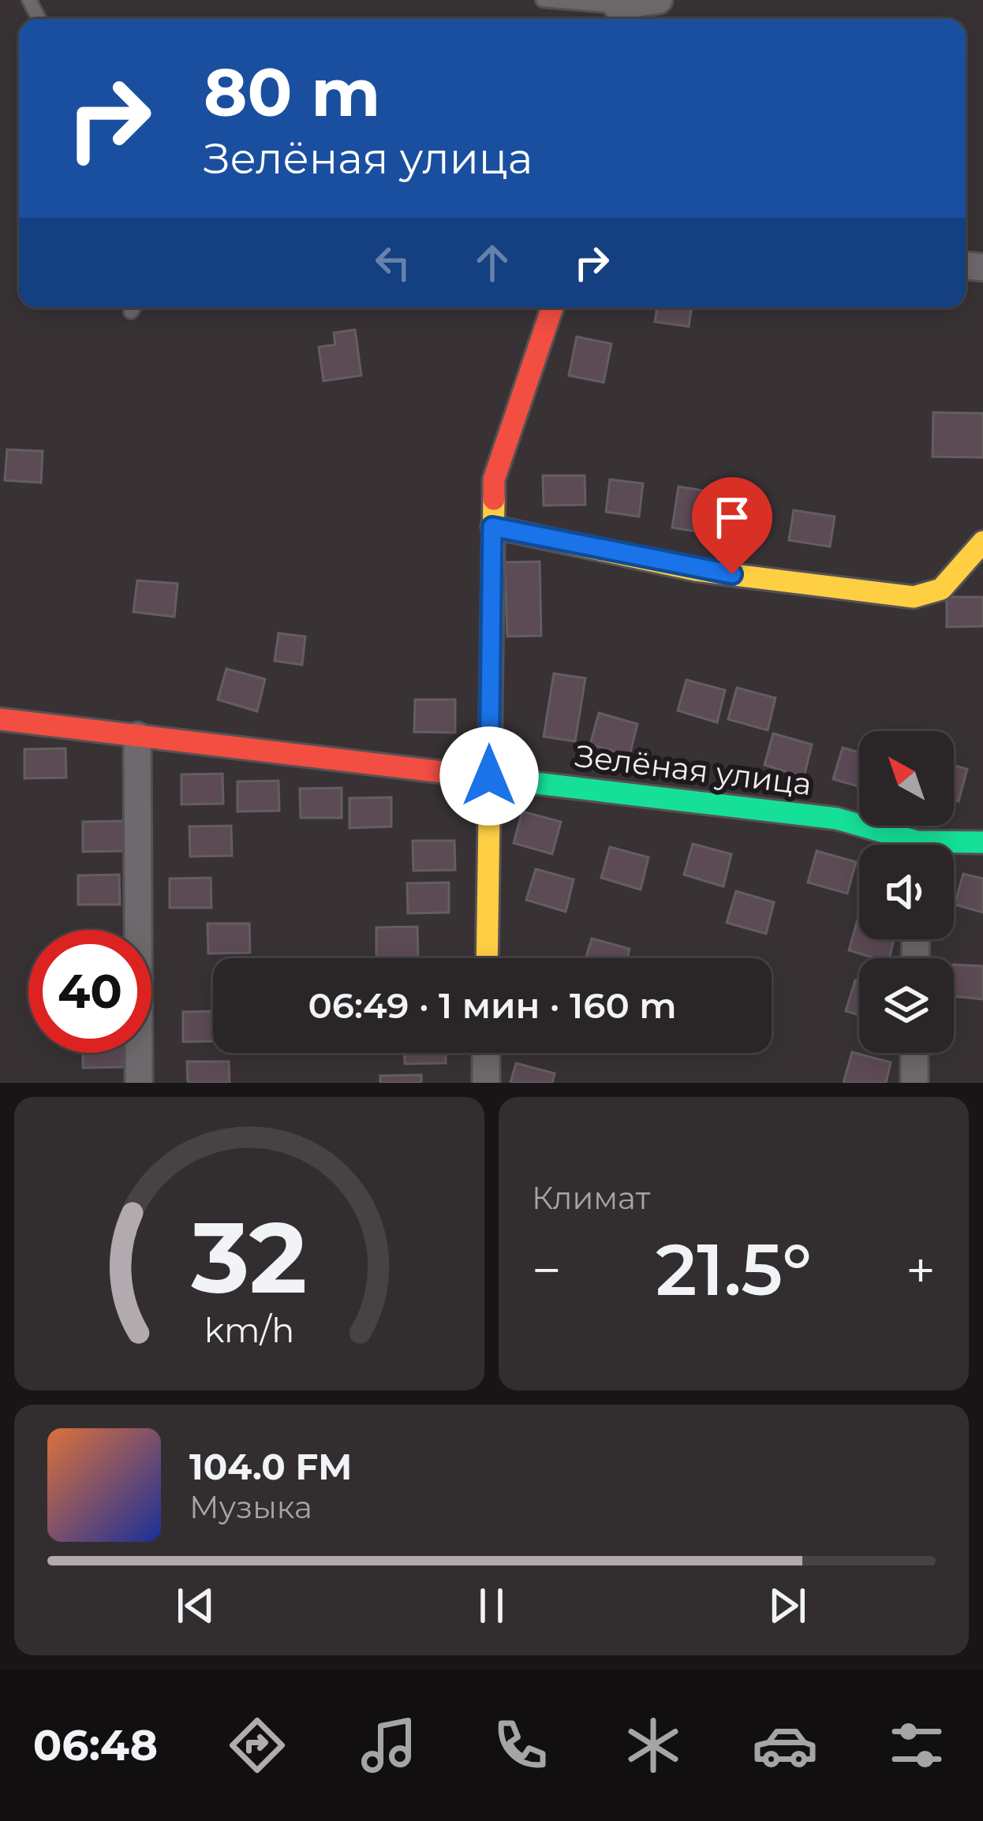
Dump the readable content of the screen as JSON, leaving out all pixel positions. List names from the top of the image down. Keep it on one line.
{"streets":{"street":["Зелёная улица"]},"north":"top left","page":{"turn":["80 m","Зелёная улица"],"limit":"40","trip":"06:49 · 1 мин · 160 m","tile":"Климат","heat":["−","21.5°","+"],"song":["104.0 FM","Музыка"],"tabs":"06:48","gauge":["32","km/h"]}}
